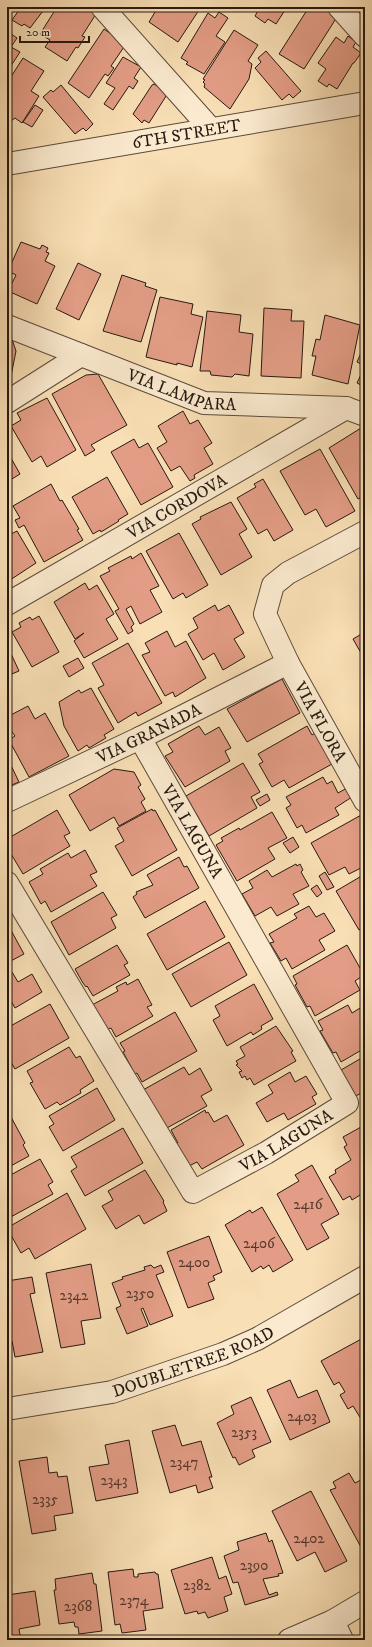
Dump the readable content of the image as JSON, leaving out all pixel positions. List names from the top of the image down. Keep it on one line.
{"streets":{"street":["6TH STREET","VIA LAMPARA","VIA CORDOVA","VIA FLORA","VIA GRANADA","VIA LAGUNA","DOUBLETREE ROAD"]},"crossings":[["VIA LAMPARA","VIA CORDOVA"],["VIA FLORA","VIA GRANADA"],["VIA GRANADA","VIA LAGUNA"]],"house_numbers":["2416","2406","2400","2350","2342","2403","2353","2347","2343","2335","2402","2390","2382","2374","2368"],"scale_bar":"20 m"}
